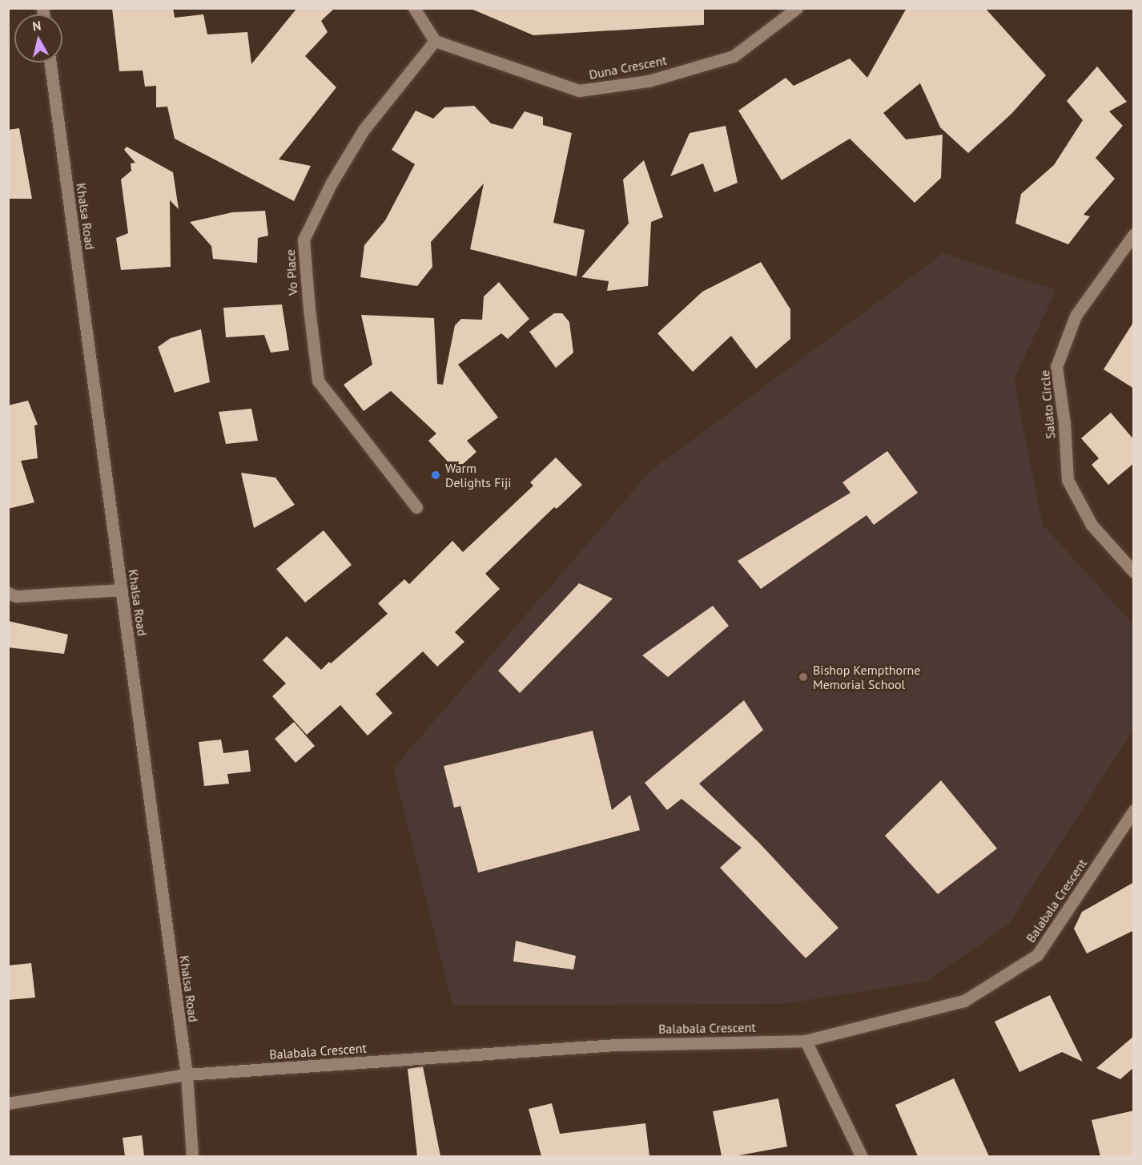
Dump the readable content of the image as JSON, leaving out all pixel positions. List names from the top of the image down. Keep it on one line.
{"streets":{"street":["Duna Crescent","Khalsa Road","Vo Place","Salato Circle","Balabala Crescent"]},"crossings":[["Duna Crescent","Vo Place"],["Khalsa Road","Balabala Crescent"]],"places":["Warm Delights Fiji","Bishop Kempthorne Memorial School"],"north":"top"}
